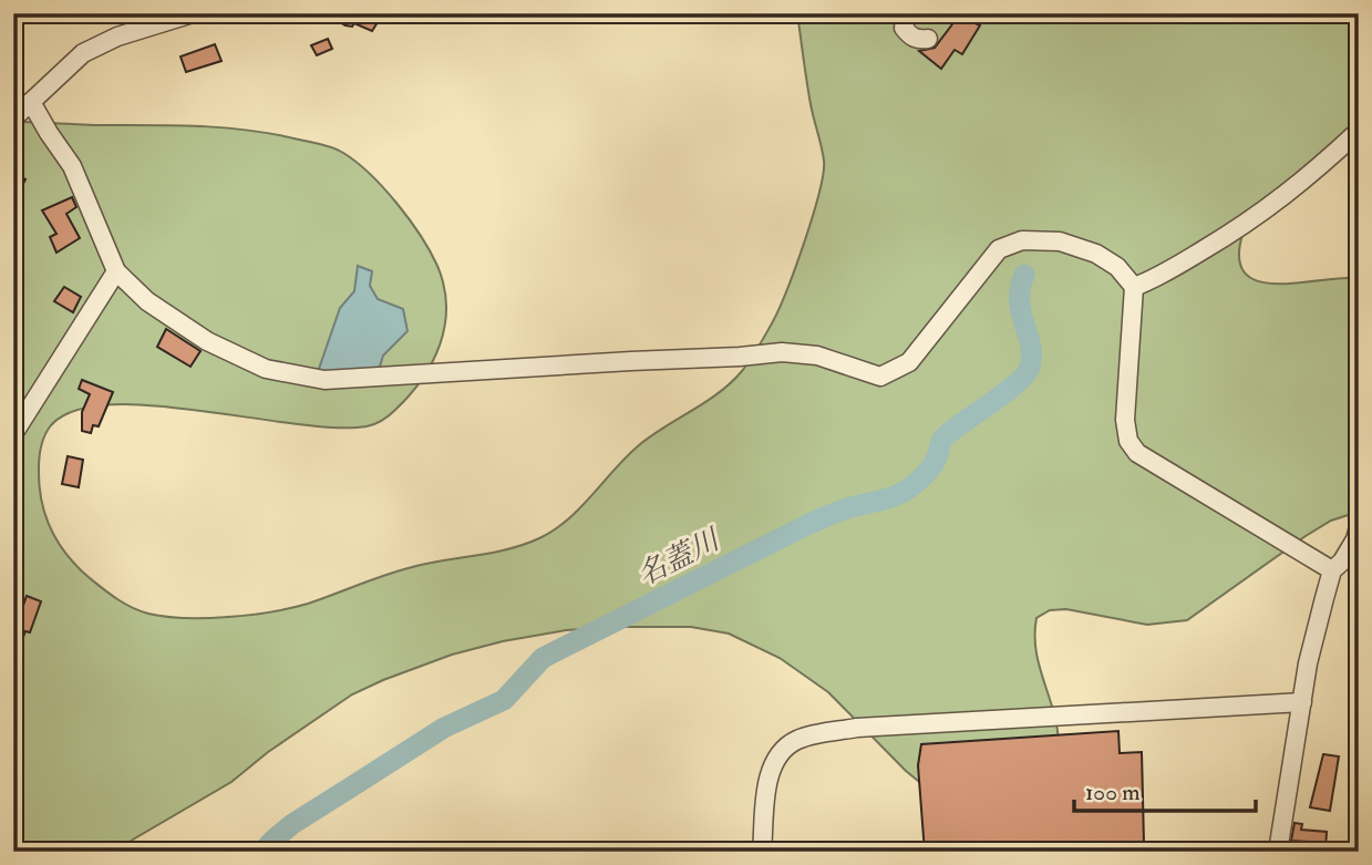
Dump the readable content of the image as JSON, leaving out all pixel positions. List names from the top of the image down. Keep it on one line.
{"water":["名蓋川"],"scale_bar":"100 m"}
